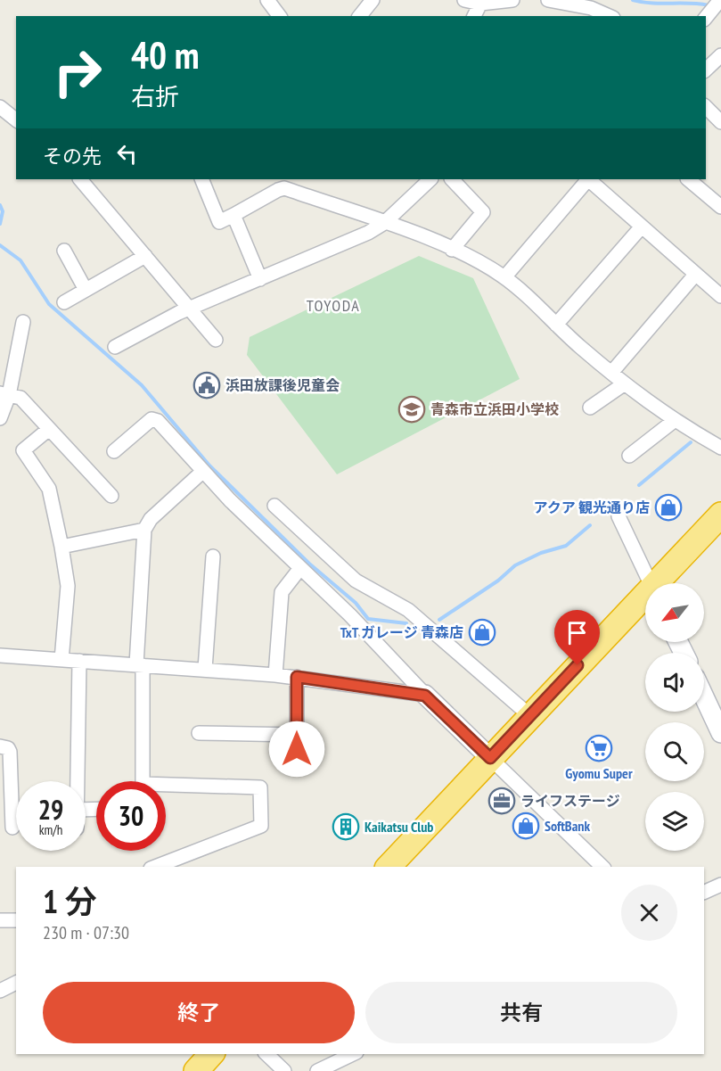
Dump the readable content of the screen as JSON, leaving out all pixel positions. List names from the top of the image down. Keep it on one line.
{"districts":["TOYODA"],"places":{"public building":["浜田放課後児童会"],"school or university":["青森市立浜田小学校"],"shop":["アクア 観光通り店","TxT ガレージ 青森店","SoftBank"],"supermarket":["Gyomu Super"],"office":["ライフステージ"],"building":["Kaikatsu Club"]},"north":"bottom left","page":{"turn":["40 m","右折"],"then":"その先","speed":"29 km/h","limit":"30","heading":["1 分","230 m · 07:30"],"buttons":["終了","共有"]}}
